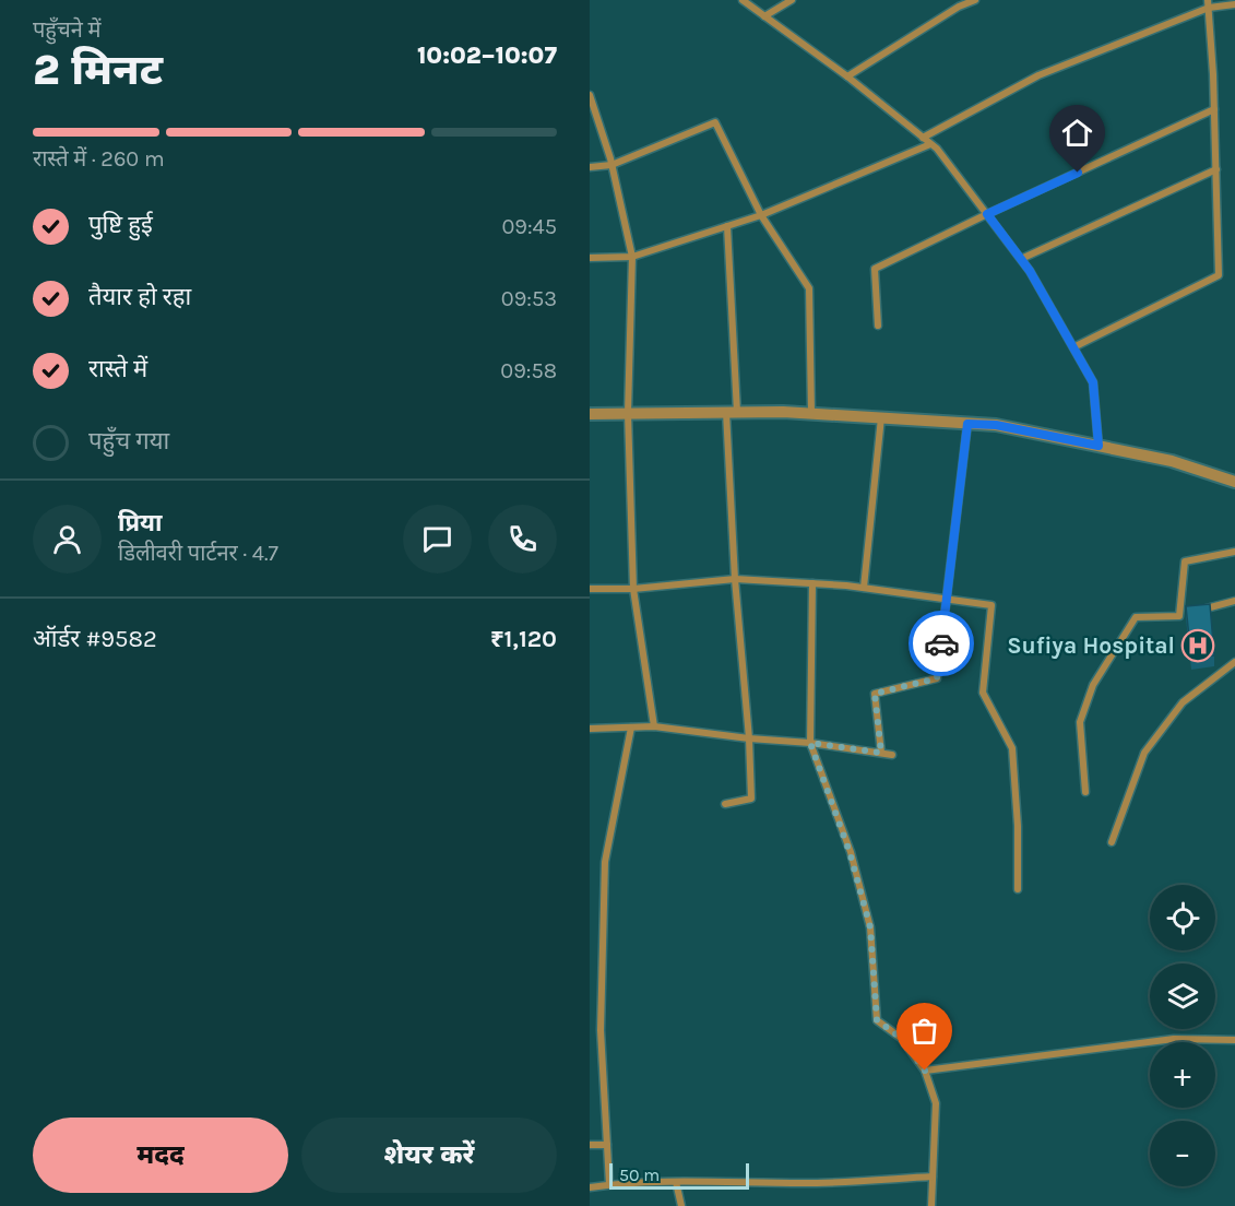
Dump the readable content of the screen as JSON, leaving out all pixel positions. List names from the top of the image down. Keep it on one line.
{"places":{"hospital":["Sufiya Hospital"]},"scale_bar":"50 m","page":{"heading":["2 मिनट","पहुँचने में","10:02–10:07"],"panel":["प्रिया","डिलीवरी पार्टनर · 4.7","ऑर्डर #9582","₹1,120"],"bar":"रास्ते में · 260 m","list":[["पुष्टि हुई","09:45"],["तैयार हो रहा","09:53"],["रास्ते में","09:58"],"पहुँच गया"],"map_buttons":["+","−"],"buttons":["मदद","शेयर करें"],"scale":"50 m"}}
